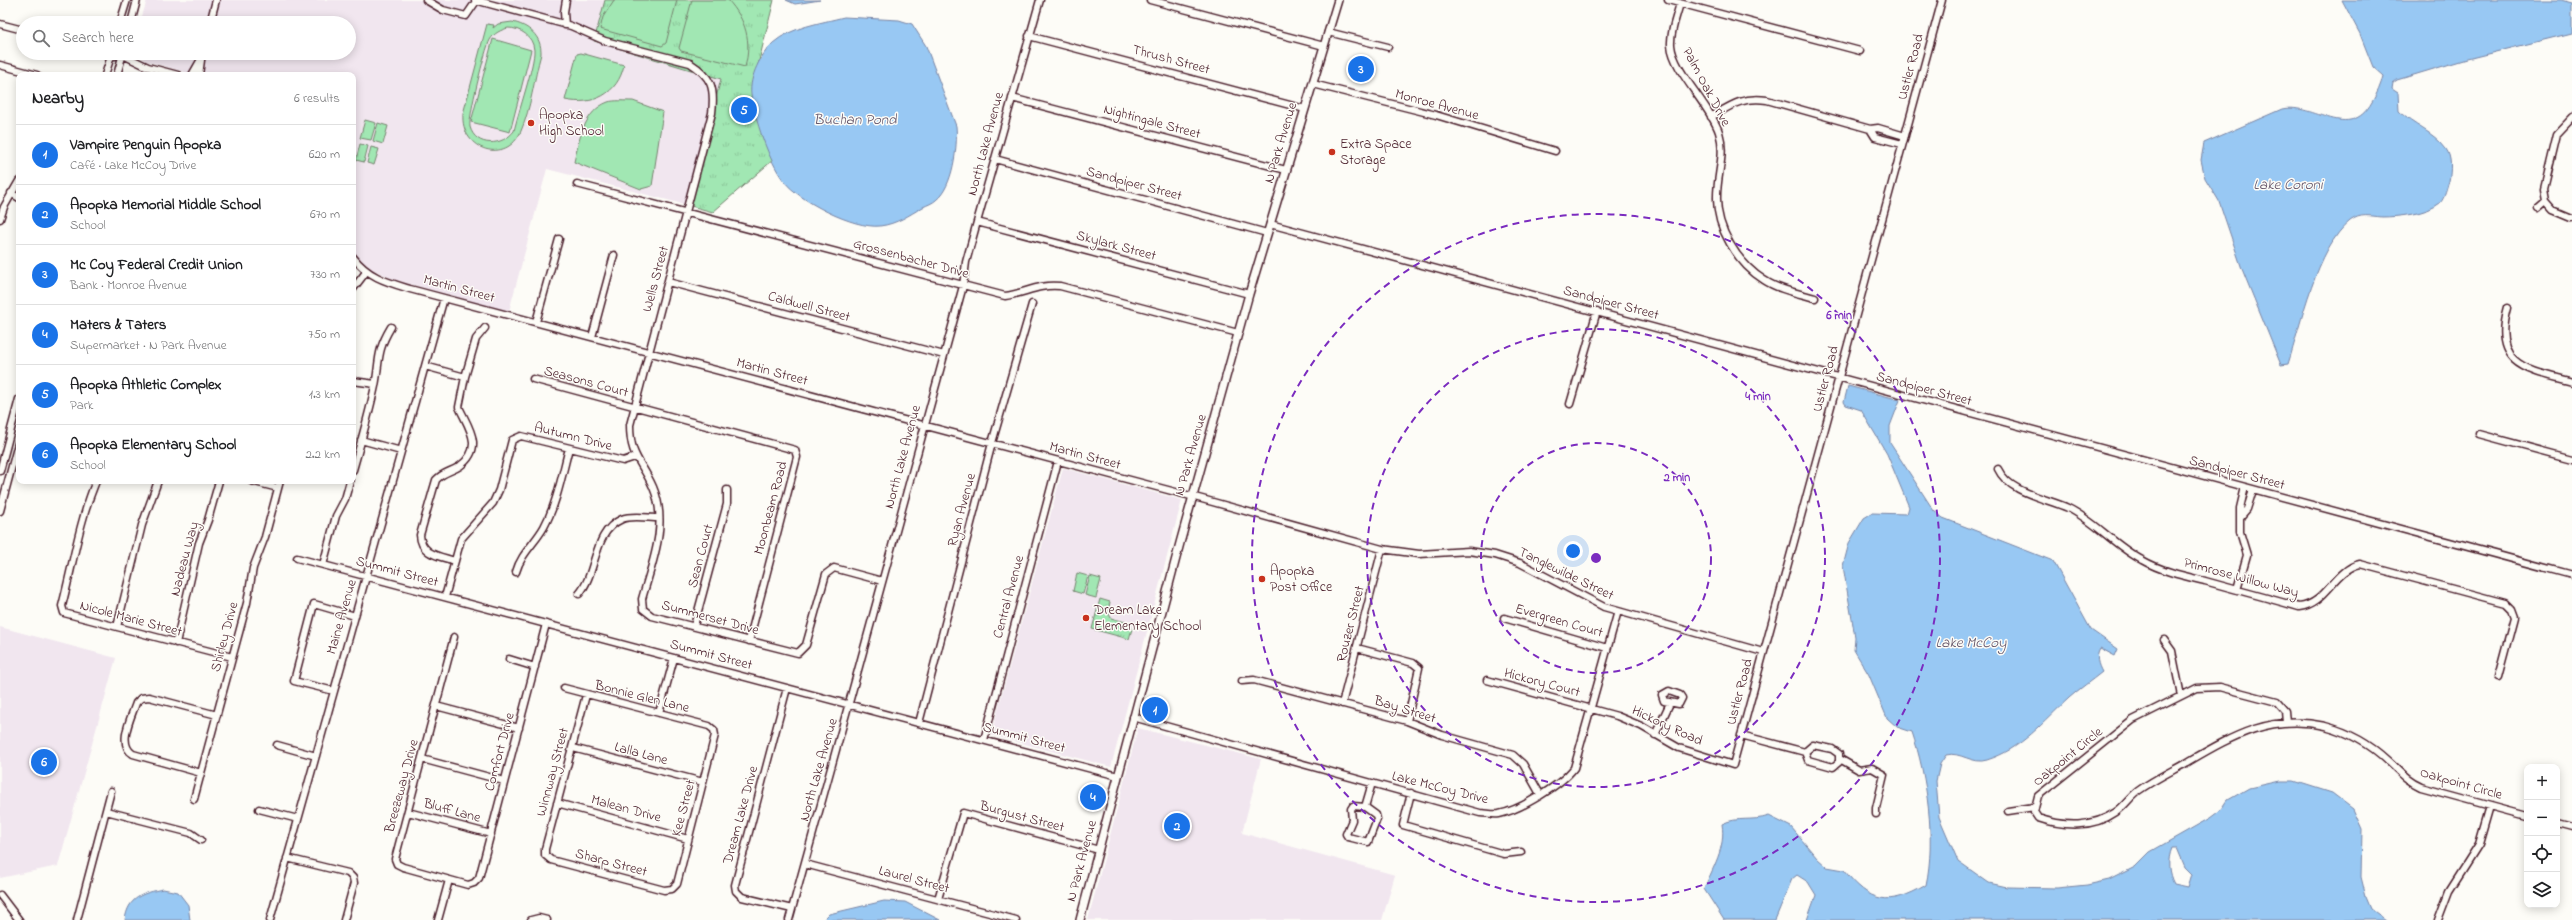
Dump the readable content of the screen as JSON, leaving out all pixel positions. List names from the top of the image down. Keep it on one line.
{"streets":{"main road":["N Park Avenue"],"street":["Thrush Street","Ustler Road","Palm Oak Drive","Monroe Avenue","Nightingale Street","North Lake Avenue","Sandpiper Street","Skylark Street","Grossenbacher Drive","Wells Street","Martin Street","Caldwell Street","Seasons Court","Autumn Drive","Moonbeam Road","Ryan Avenue","Sean Court","Nadeau Way","Summit Street","Tanglewilde Street","Primrose Willow Way","Central Avenue","Maine Avenue","Summerset Drive","Nicole Marie Street","Evergreen Court","Rouzer Street","Shirley Drive","Hickory Court","Bonnie Glen Lane","Bay Street","Hickory Road","Comfort Drive","Lalla Lane","Oakpoint Circle","Winnway Street","Breezeway Drive","Lake McCoy Drive","Kee Street","Malean Drive","Bluff Lane","Dream Lake Drive","Burgust Street","Sharp Street","Laurel Street"]},"crossings":[["Thrush Street","N Park Avenue"],["Thrush Street","North Lake Avenue"],["Ustler Road","Sandpiper Street"],["Ustler Road","Tanglewilde Street"],["Ustler Road","Hickory Road"],["Monroe Avenue","N Park Avenue"],["Nightingale Street","N Park Avenue"],["Nightingale Street","North Lake Avenue"],["N Park Avenue","Sandpiper Street"],["N Park Avenue","Skylark Street"],["N Park Avenue","Grossenbacher Drive"],["N Park Avenue","Martin Street"],["N Park Avenue","Summit Street"],["N Park Avenue","Tanglewilde Street"],["N Park Avenue","Lake McCoy Drive"],["N Park Avenue","Burgust Street"],["North Lake Avenue","Sandpiper Street"],["North Lake Avenue","Skylark Street"],["North Lake Avenue","Grossenbacher Drive"],["North Lake Avenue","Martin Street"],["North Lake Avenue","Caldwell Street"],["North Lake Avenue","Summit Street"],["North Lake Avenue","Summerset Drive"],["North Lake Avenue","Dream Lake Drive"],["North Lake Avenue","Laurel Street"],["Grossenbacher Drive","Wells Street"],["Wells Street","Martin Street"],["Wells Street","Caldwell Street"],["Wells Street","Summerset Drive"],["Martin Street","Ryan Avenue"],["Martin Street","Tanglewilde Street"],["Martin Street","Central Avenue"],["Martin Street","Maine Avenue"],["Martin Street","Summerset Drive"],["Seasons Court","Moonbeam Road"],["Seasons Court","Summerset Drive"],["Autumn Drive","Summit Street"],["Autumn Drive","Summerset Drive"],["Moonbeam Road","Summerset Drive"],["Ryan Avenue","Summit Street"],["Sean Court","Summerset Drive"],["Nadeau Way","Nicole Marie Street"],["Summit Street","Central Avenue"],["Summit Street","Maine Avenue"],["Summit Street","Comfort Drive"],["Summit Street","Dream Lake Drive"],["Tanglewilde Street","Rouzer Street"],["Tanglewilde Street","Lake McCoy Drive"],["Nicole Marie Street","Shirley Drive"],["Evergreen Court","Lake McCoy Drive"],["Rouzer Street","Bay Street"],["Hickory Court","Hickory Road"],["Hickory Court","Lake McCoy Drive"],["Bonnie Glen Lane","Winnway Street"],["Bonnie Glen Lane","Kee Street"],["Bay Street","Lake McCoy Drive"],["Hickory Road","Lake McCoy Drive"],["Comfort Drive","Breezeway Drive"],["Comfort Drive","Bluff Lane"],["Lalla Lane","Winnway Street"],["Lalla Lane","Kee Street"],["Winnway Street","Malean Drive"],["Winnway Street","Sharp Street"],["Breezeway Drive","Bluff Lane"],["Kee Street","Malean Drive"],["Kee Street","Sharp Street"],["Burgust Street","Laurel Street"]],"water":["Buchan Pond","Lake Coroni","Lake McCoy"],"places":["Apopka High School","Extra Space Storage","Apopka Post Office","Dream Lake Elementary School"],"page":{"search":"Search here","pins":["3","5","1","6","4","2"],"heading":["Nearby","6 results"],"list":[{"mark":"1","name":"Vampire Penguin Apopka","note":"Café · Lake McCoy Drive","value":"620 m"},{"mark":"2","name":"Apopka Memorial Middle School","note":"School","value":"670 m"},{"mark":"3","name":"Mc Coy Federal Credit Union","note":"Bank · Monroe Avenue","value":"730 m"},{"mark":"4","name":"Maters & Taters","note":"Supermarket · N Park Avenue","value":"750 m"},{"mark":"5","name":"Apopka Athletic Complex","note":"Park","value":"1.3 km"},{"mark":"6","name":"Apopka Elementary School","note":"School","value":"2.2 km"}],"map_buttons":["+","−"]},"rings":["6 min","4 min","2 min"]}
